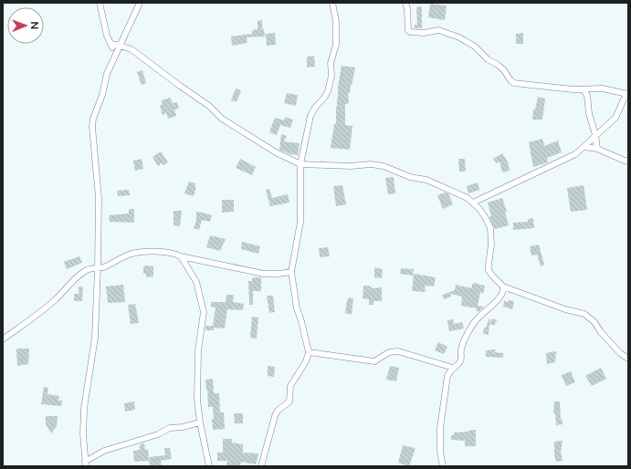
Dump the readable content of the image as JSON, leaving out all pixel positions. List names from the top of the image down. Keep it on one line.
{"north":"right"}
